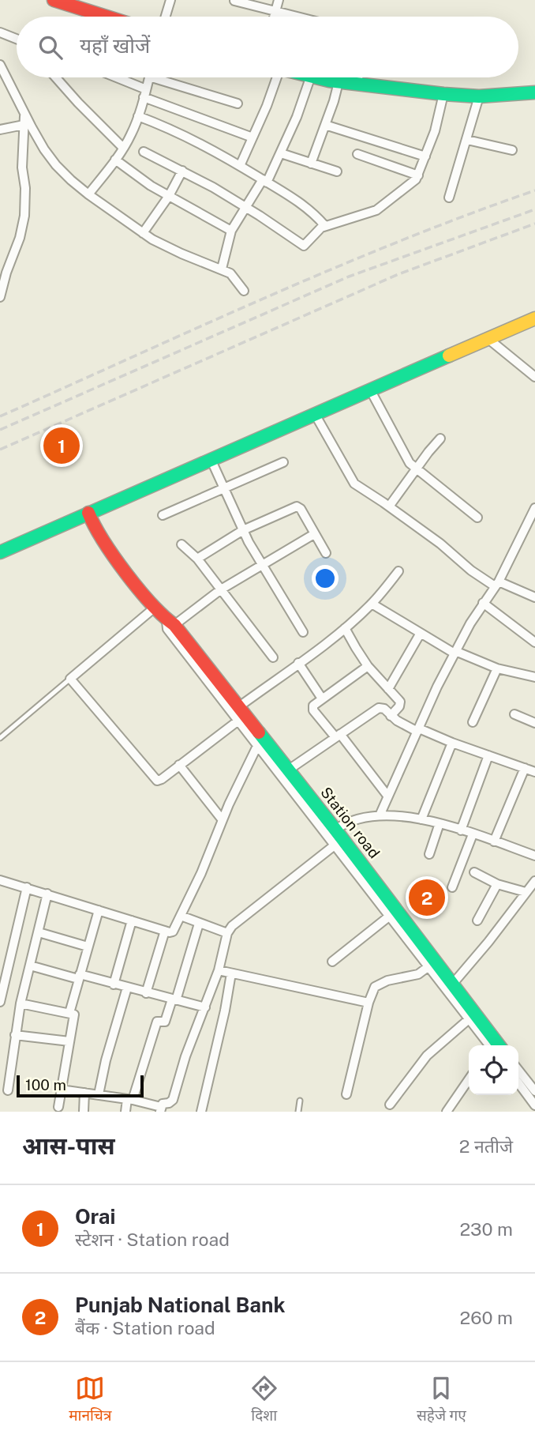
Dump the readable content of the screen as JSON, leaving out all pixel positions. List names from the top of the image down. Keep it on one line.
{"streets":{"street":["Station road"]},"scale_bar":"100 m","page":{"search":"यहाँ खोजें","pins":["1","2"],"scale":"100 m","heading":["आस-पास","2 नतीजे"],"list":[{"mark":"1","name":"Orai","note":"स्टेशन · Station road","value":"230 m"},{"mark":"2","name":"Punjab National Bank","note":"बैंक · Station road","value":"260 m"}],"nav":["मानचित्र","दिशा","सहेजे गए"]}}
